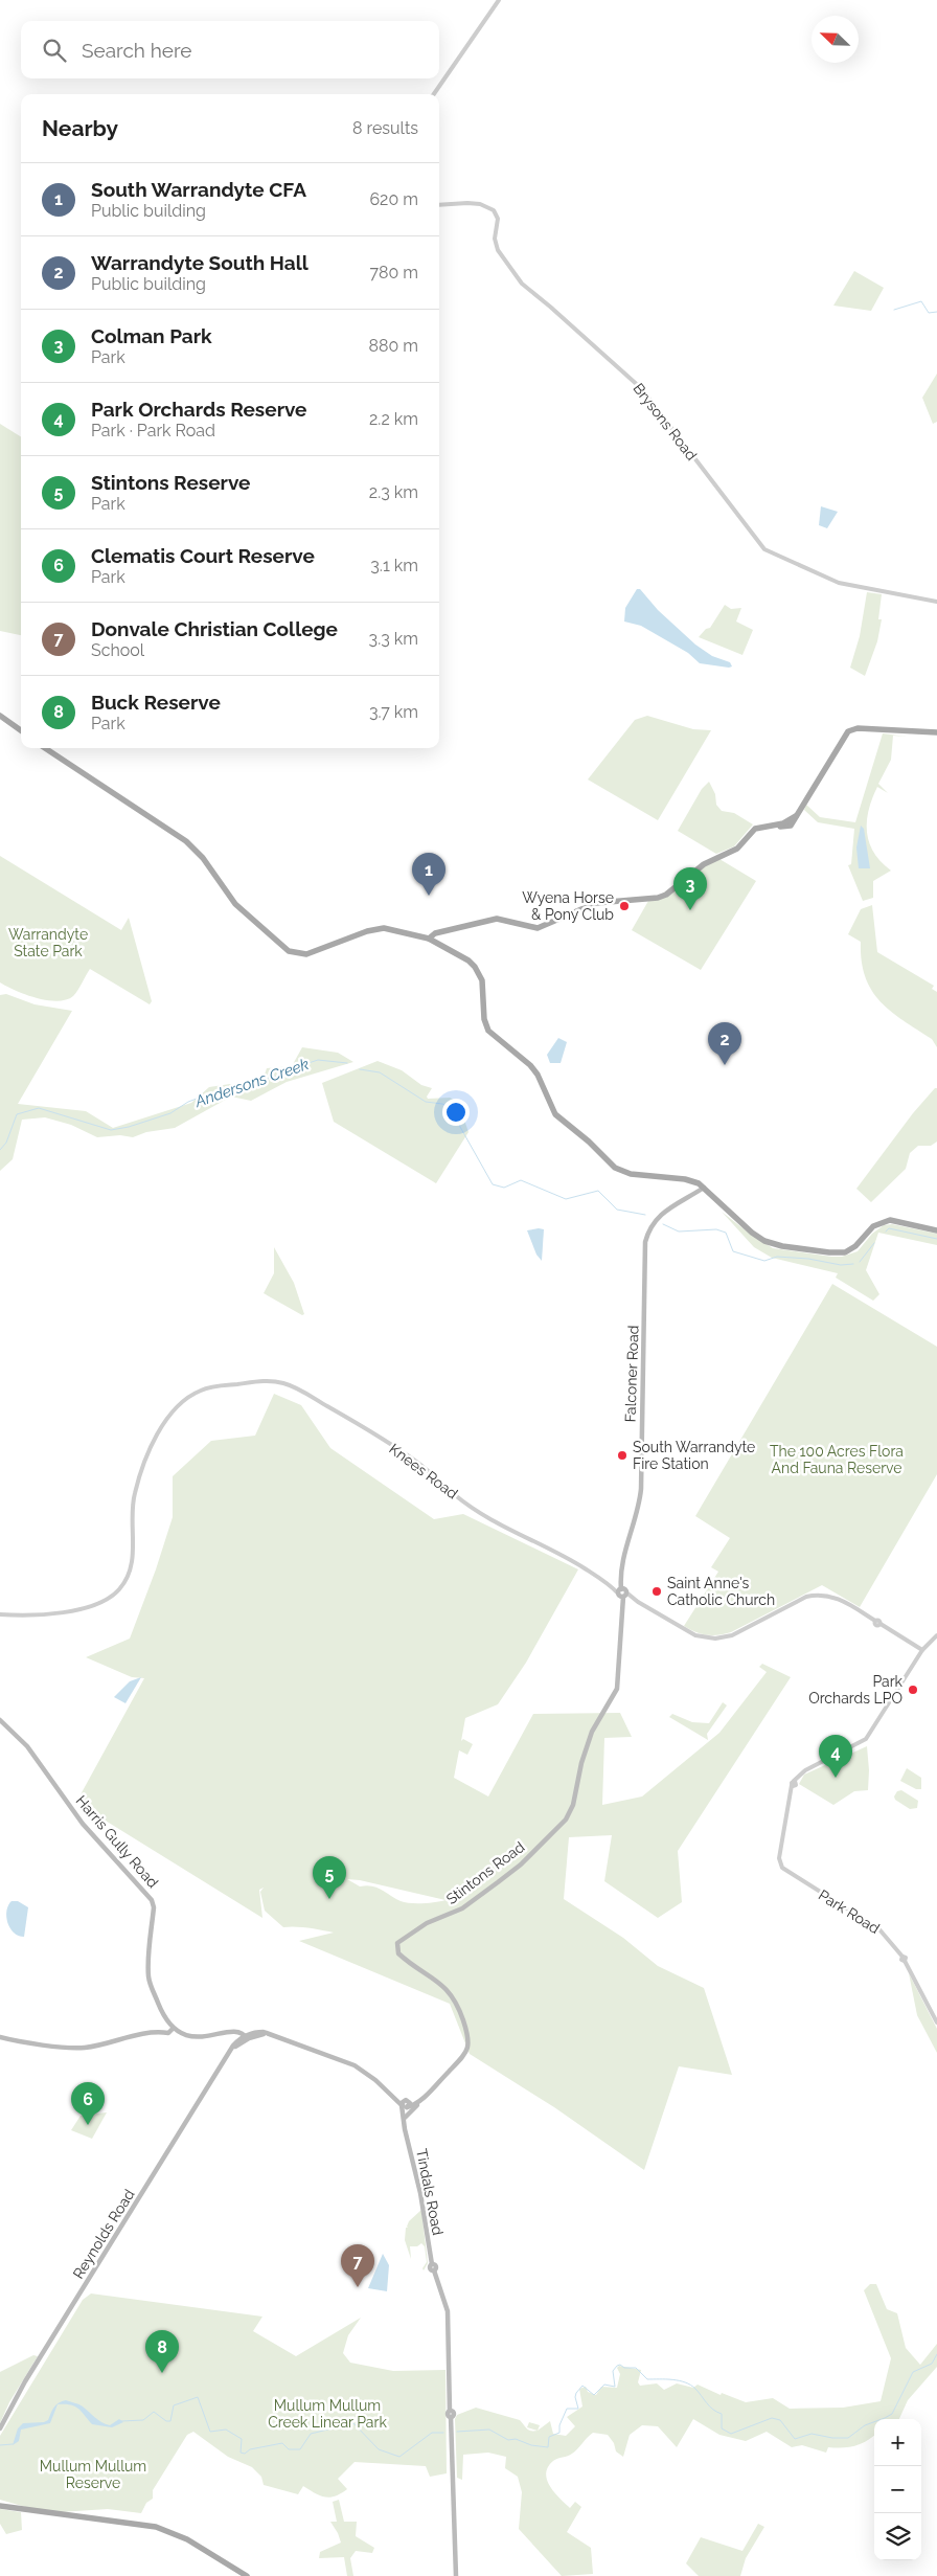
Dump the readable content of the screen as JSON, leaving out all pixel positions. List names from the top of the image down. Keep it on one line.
{"streets":{"main road":["Falconer Road","Harris Gully Road","Stintons Road","Tindals Road","Reynolds Road"],"street":["Brysons Road","Knees Road","Park Road"]},"crossings":[["Falconer Road","Knees Road"],["Falconer Road","Stintons Road"],["Knees Road","Stintons Road"],["Knees Road","Park Road"],["Stintons Road","Tindals Road"]],"water":["Andersons Creek"],"parks":["Warrandyte State Park","The 100 Acres Flora And Fauna Reserve","Mullum Mullum Creek Linear Park","Mullum Mullum Reserve"],"places":["Wyena Horse & Pony Club","South Warrandyte Fire Station","Saint Anne's Catholic Church","Park Orchards LPO"],"north":"top left","page":{"search":"Search here","heading":["Nearby","8 results"],"list":[{"mark":"1","name":"South Warrandyte CFA","note":"Public building","value":"620 m"},{"mark":"2","name":"Warrandyte South Hall","note":"Public building","value":"780 m"},{"mark":"3","name":"Colman Park","note":"Park","value":"880 m"},{"mark":"4","name":"Park Orchards Reserve","note":"Park · Park Road","value":"2.2 km"},{"mark":"5","name":"Stintons Reserve","note":"Park","value":"2.3 km"},{"mark":"6","name":"Clematis Court Reserve","note":"Park","value":"3.1 km"},{"mark":"7","name":"Donvale Christian College","note":"School","value":"3.3 km"},{"mark":"8","name":"Buck Reserve","note":"Park","value":"3.7 km"}],"pins":["1","3","2","4","5","6","7","8"],"map_buttons":["+","−"]}}
